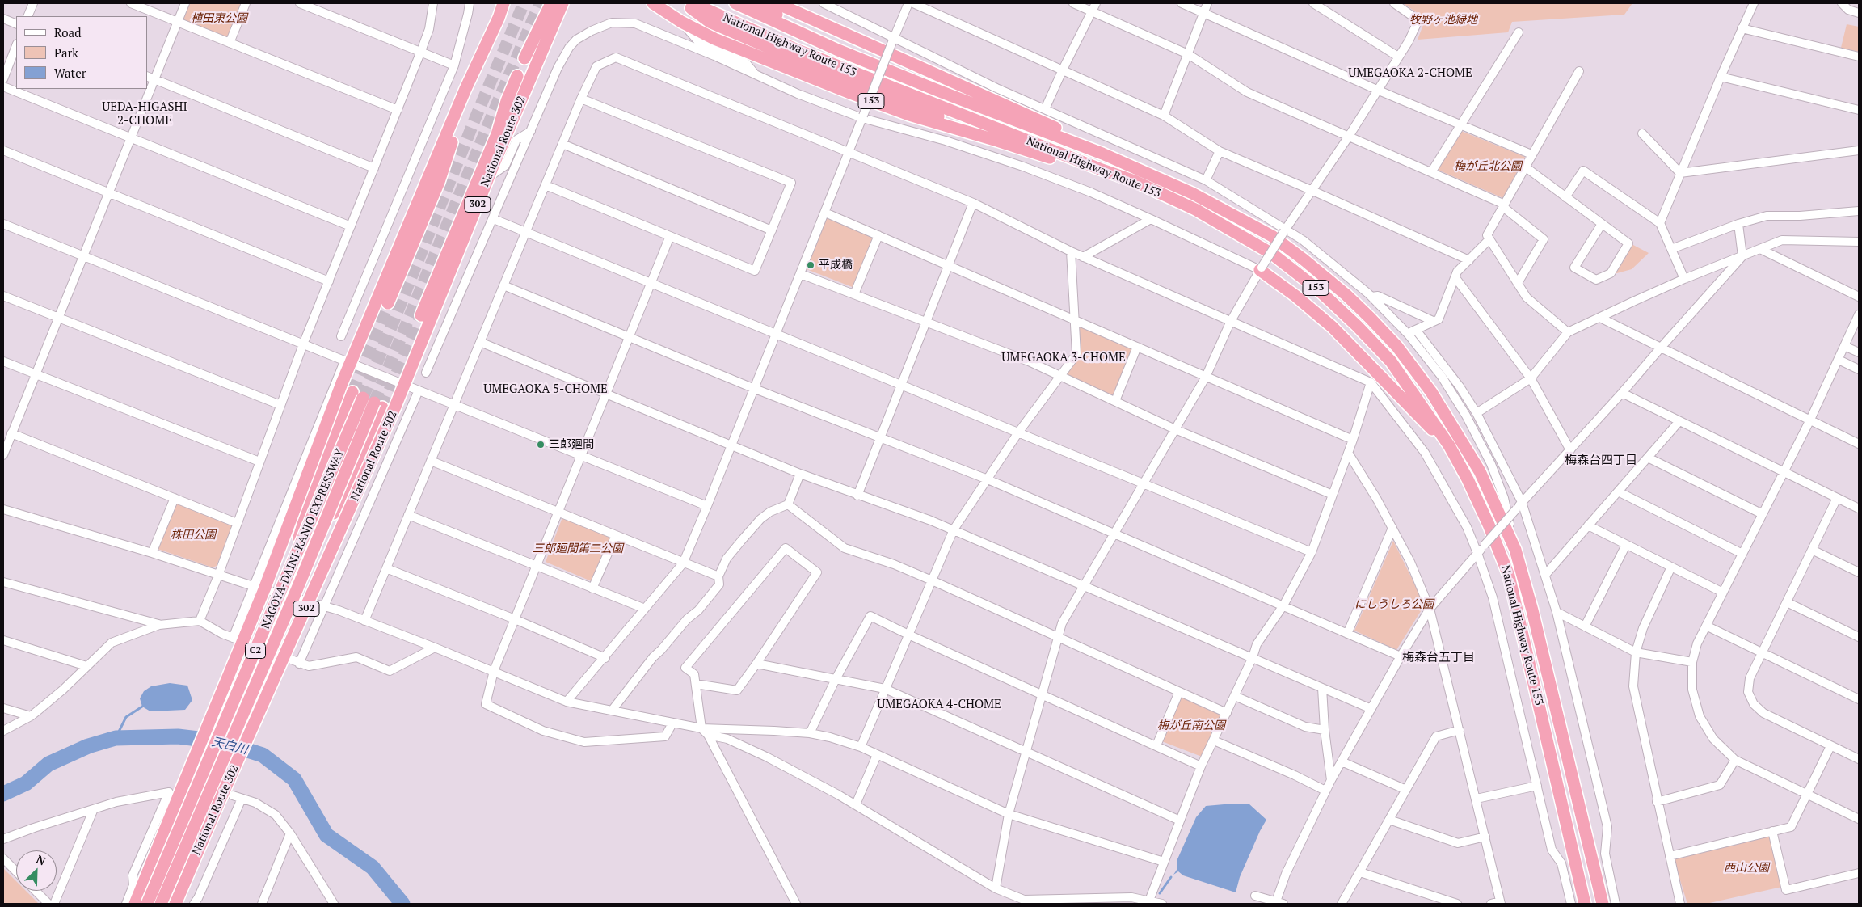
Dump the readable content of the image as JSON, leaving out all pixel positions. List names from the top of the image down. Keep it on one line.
{"streets":{"highway":["National Highway Route 153","153","National Route 302","302","NAGOYA-DAINI-KANJO EXPRESSWAY","C2"]},"crossings":[["National Highway Route 153","153"]],"districts":["UMEGAOKA 2-CHOME","UEDA-HIGASHI 2-CHOME","UMEGAOKA 3-CHOME","UMEGAOKA 5-CHOME","梅森台四丁目","梅森台五丁目","UMEGAOKA 4-CHOME"],"water":["天白川"],"parks":["植田東公園","牧野ヶ池緑地","梅が丘北公園","株田公園","三郎廻間第二公園","にしうしろ公園","梅が丘南公園","西山公園"],"places":["平成橋","三郎廻間"],"legend":["Road","Park","Water"],"north":"top right"}
